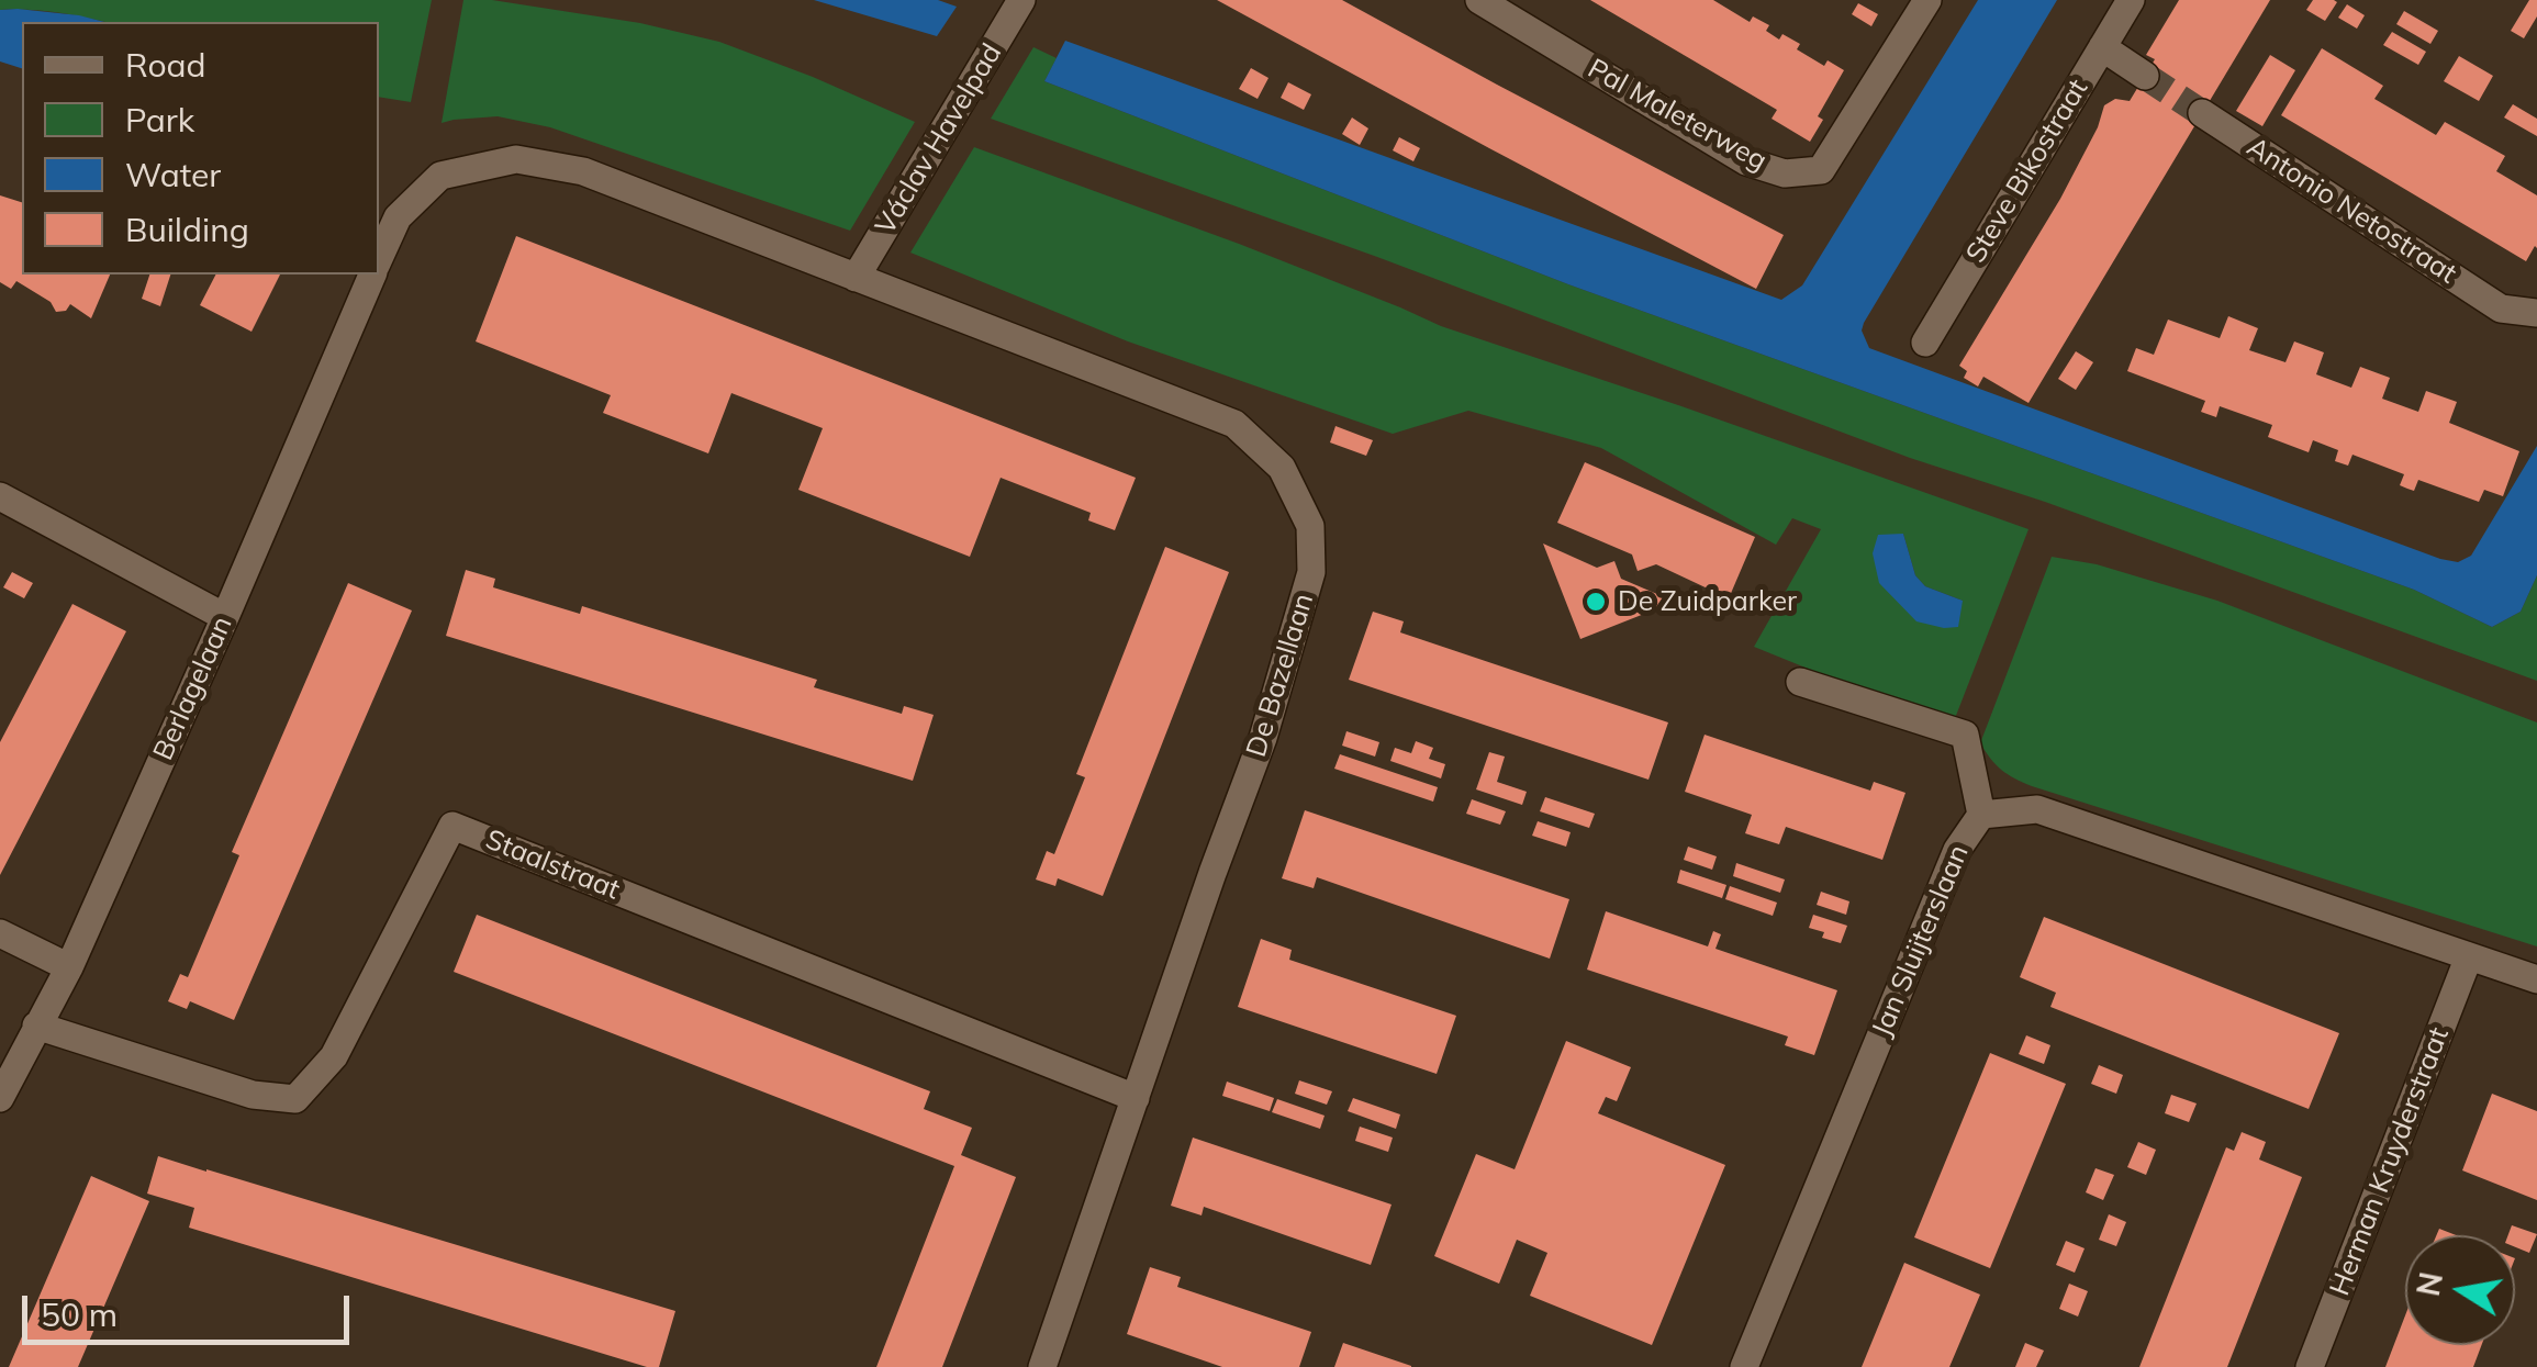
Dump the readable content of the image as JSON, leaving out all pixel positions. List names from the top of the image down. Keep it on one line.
{"streets":{"street":["Pal Maleterweg","Václav Havelpad","Steve Bikostraat","Antonio Netostraat","De Bazellaan","Berlagelaan","Staalstraat","Jan Sluijterslaan","Herman Kruyderstraat"]},"crossings":[["Václav Havelpad","De Bazellaan"],["De Bazellaan","Berlagelaan"],["De Bazellaan","Staalstraat"],["Berlagelaan","Staalstraat"],["Jan Sluijterslaan","Herman Kruyderstraat"]],"places":["De Zuidparker"],"legend":["Road","Park","Water","Building"],"scale_bar":"50 m","north":"left"}
